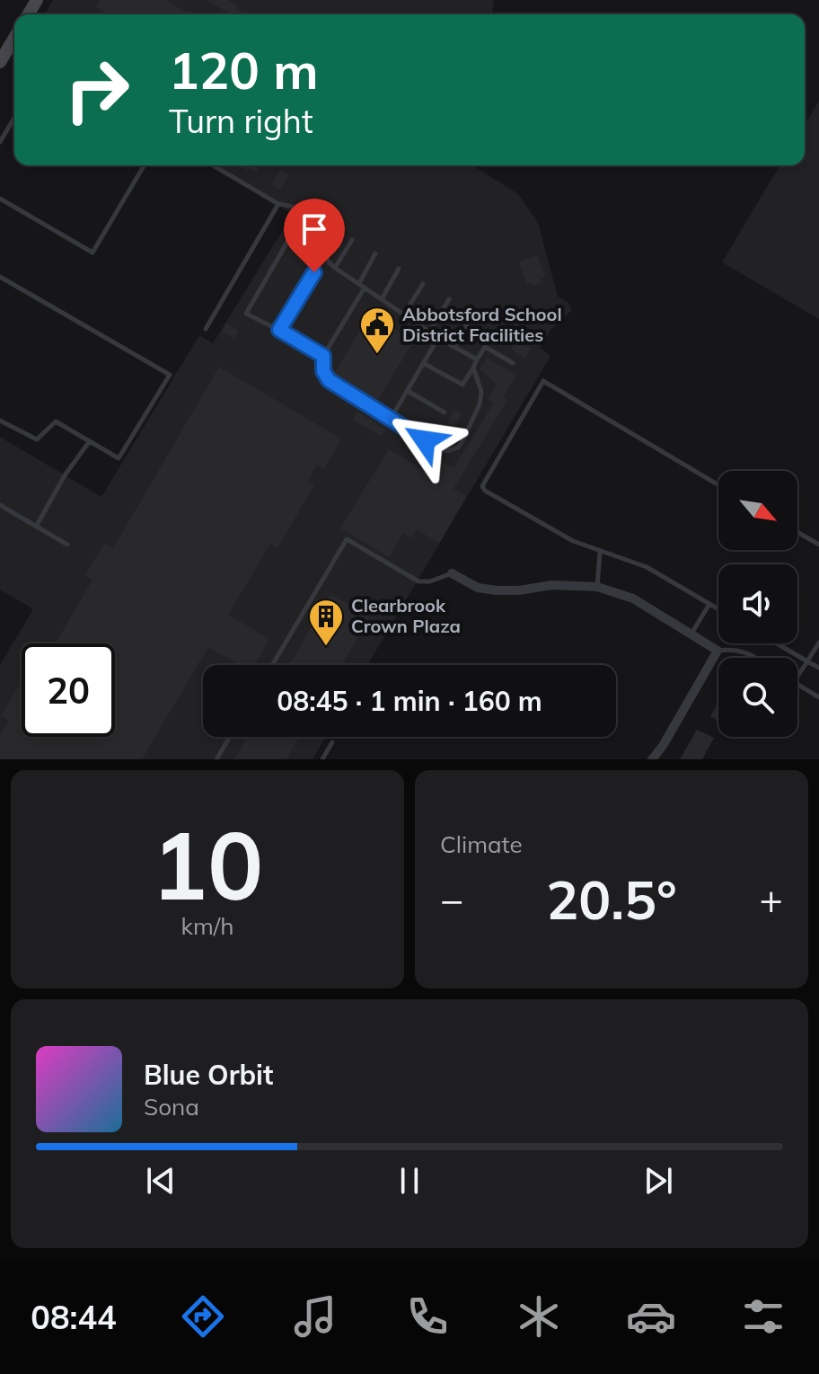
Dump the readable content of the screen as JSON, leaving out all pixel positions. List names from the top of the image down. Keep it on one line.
{"places":{"public building":["Abbotsford School District Facilities"],"building":["Clearbrook Crown Plaza"]},"north":"bottom right","page":{"turn":["120 m","Turn right"],"limit":"20","trip":"08:45 · 1 min · 160 m","tile":[["10","km/h"],"Climate"],"heat":["−","20.5°","+"],"song":["Blue Orbit","Sona"],"tabs":"08:44"}}
